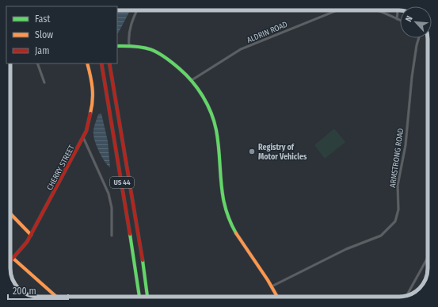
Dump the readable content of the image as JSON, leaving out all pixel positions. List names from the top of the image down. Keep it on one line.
{"streets":{"main road":["CHERRY STREET","US 44"],"street":["ALDRIN ROAD","ARMSTRONG ROAD"]},"places":["Registry of Motor Vehicles"],"legend":["Fast","Slow","Jam"],"scale_bar":"200 m","north":"top left"}
